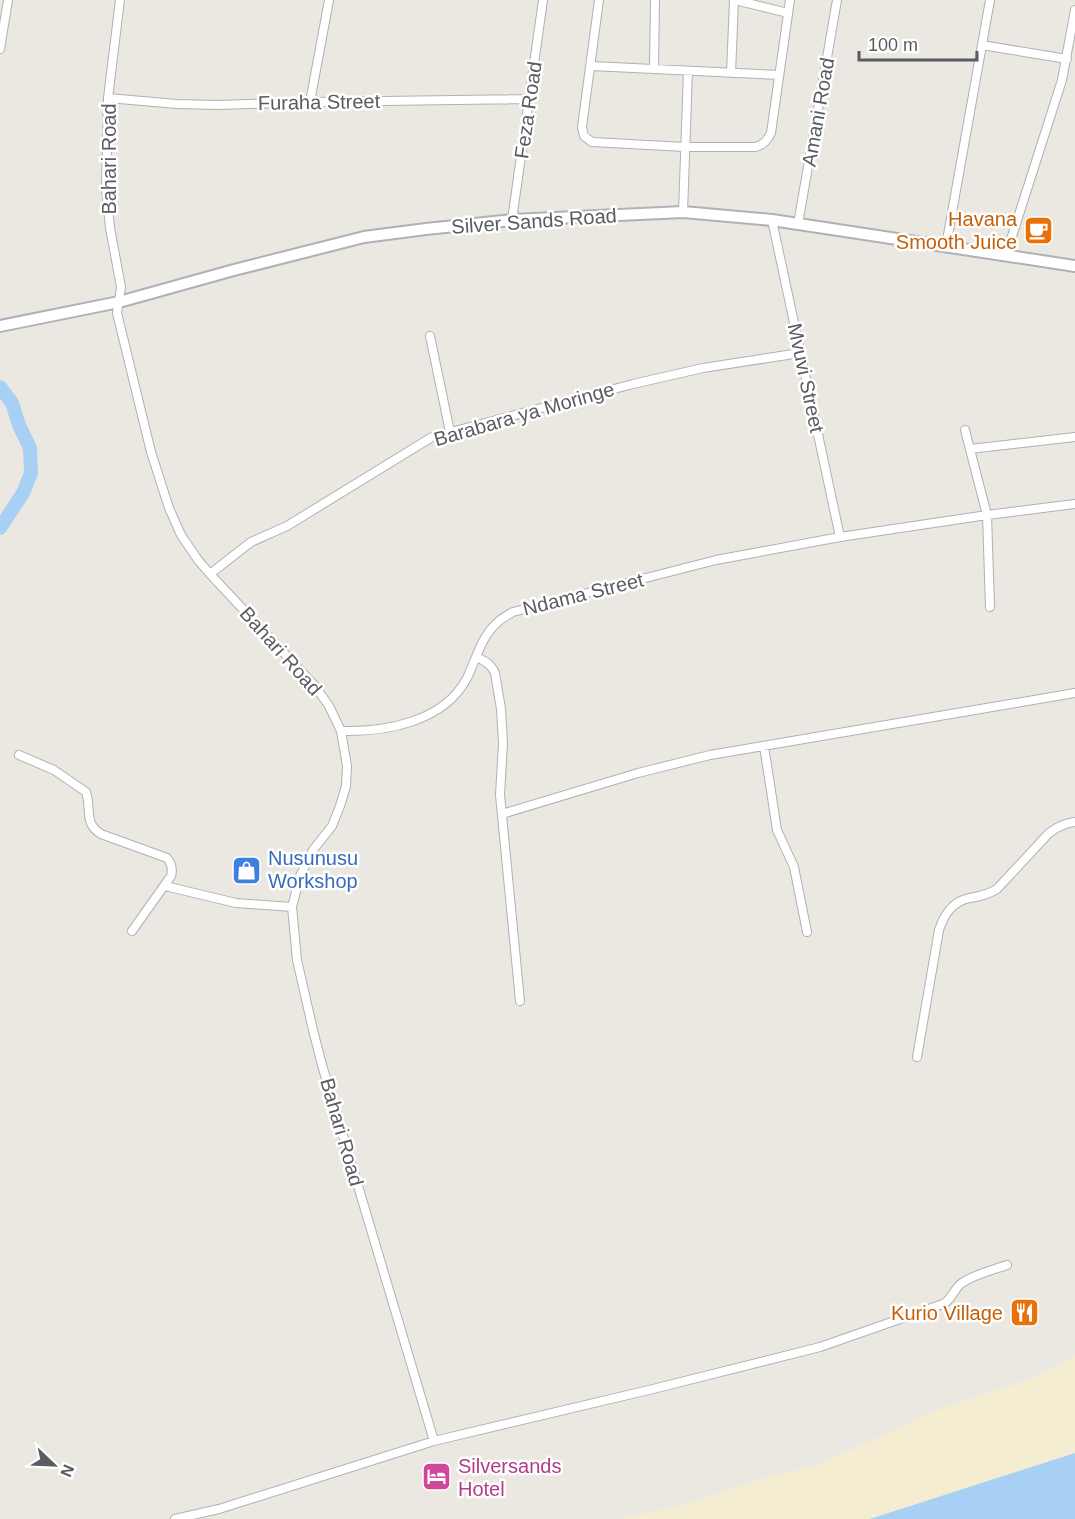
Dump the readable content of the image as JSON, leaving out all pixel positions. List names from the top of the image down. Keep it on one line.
{"streets":{"street":["Furaha Street","Feza Road","Amani Road","Bahari Road","Silver Sands Road","Mvuvi Street","Barabara ya Moringe","Ndama Street"]},"crossings":[["Furaha Street","Feza Road"],["Furaha Street","Bahari Road"],["Feza Road","Silver Sands Road"],["Amani Road","Silver Sands Road"],["Bahari Road","Silver Sands Road"],["Bahari Road","Barabara ya Moringe"],["Bahari Road","Ndama Street"],["Silver Sands Road","Mvuvi Street"],["Mvuvi Street","Barabara ya Moringe"],["Mvuvi Street","Ndama Street"]],"places":{"cafe":["Havana Smooth Juice"],"shop":["Nusunusu Workshop"],"restaurant":["Kurio Village"],"hotel":["Silversands Hotel"]},"scale_bar":"100 m","north":"bottom right"}
